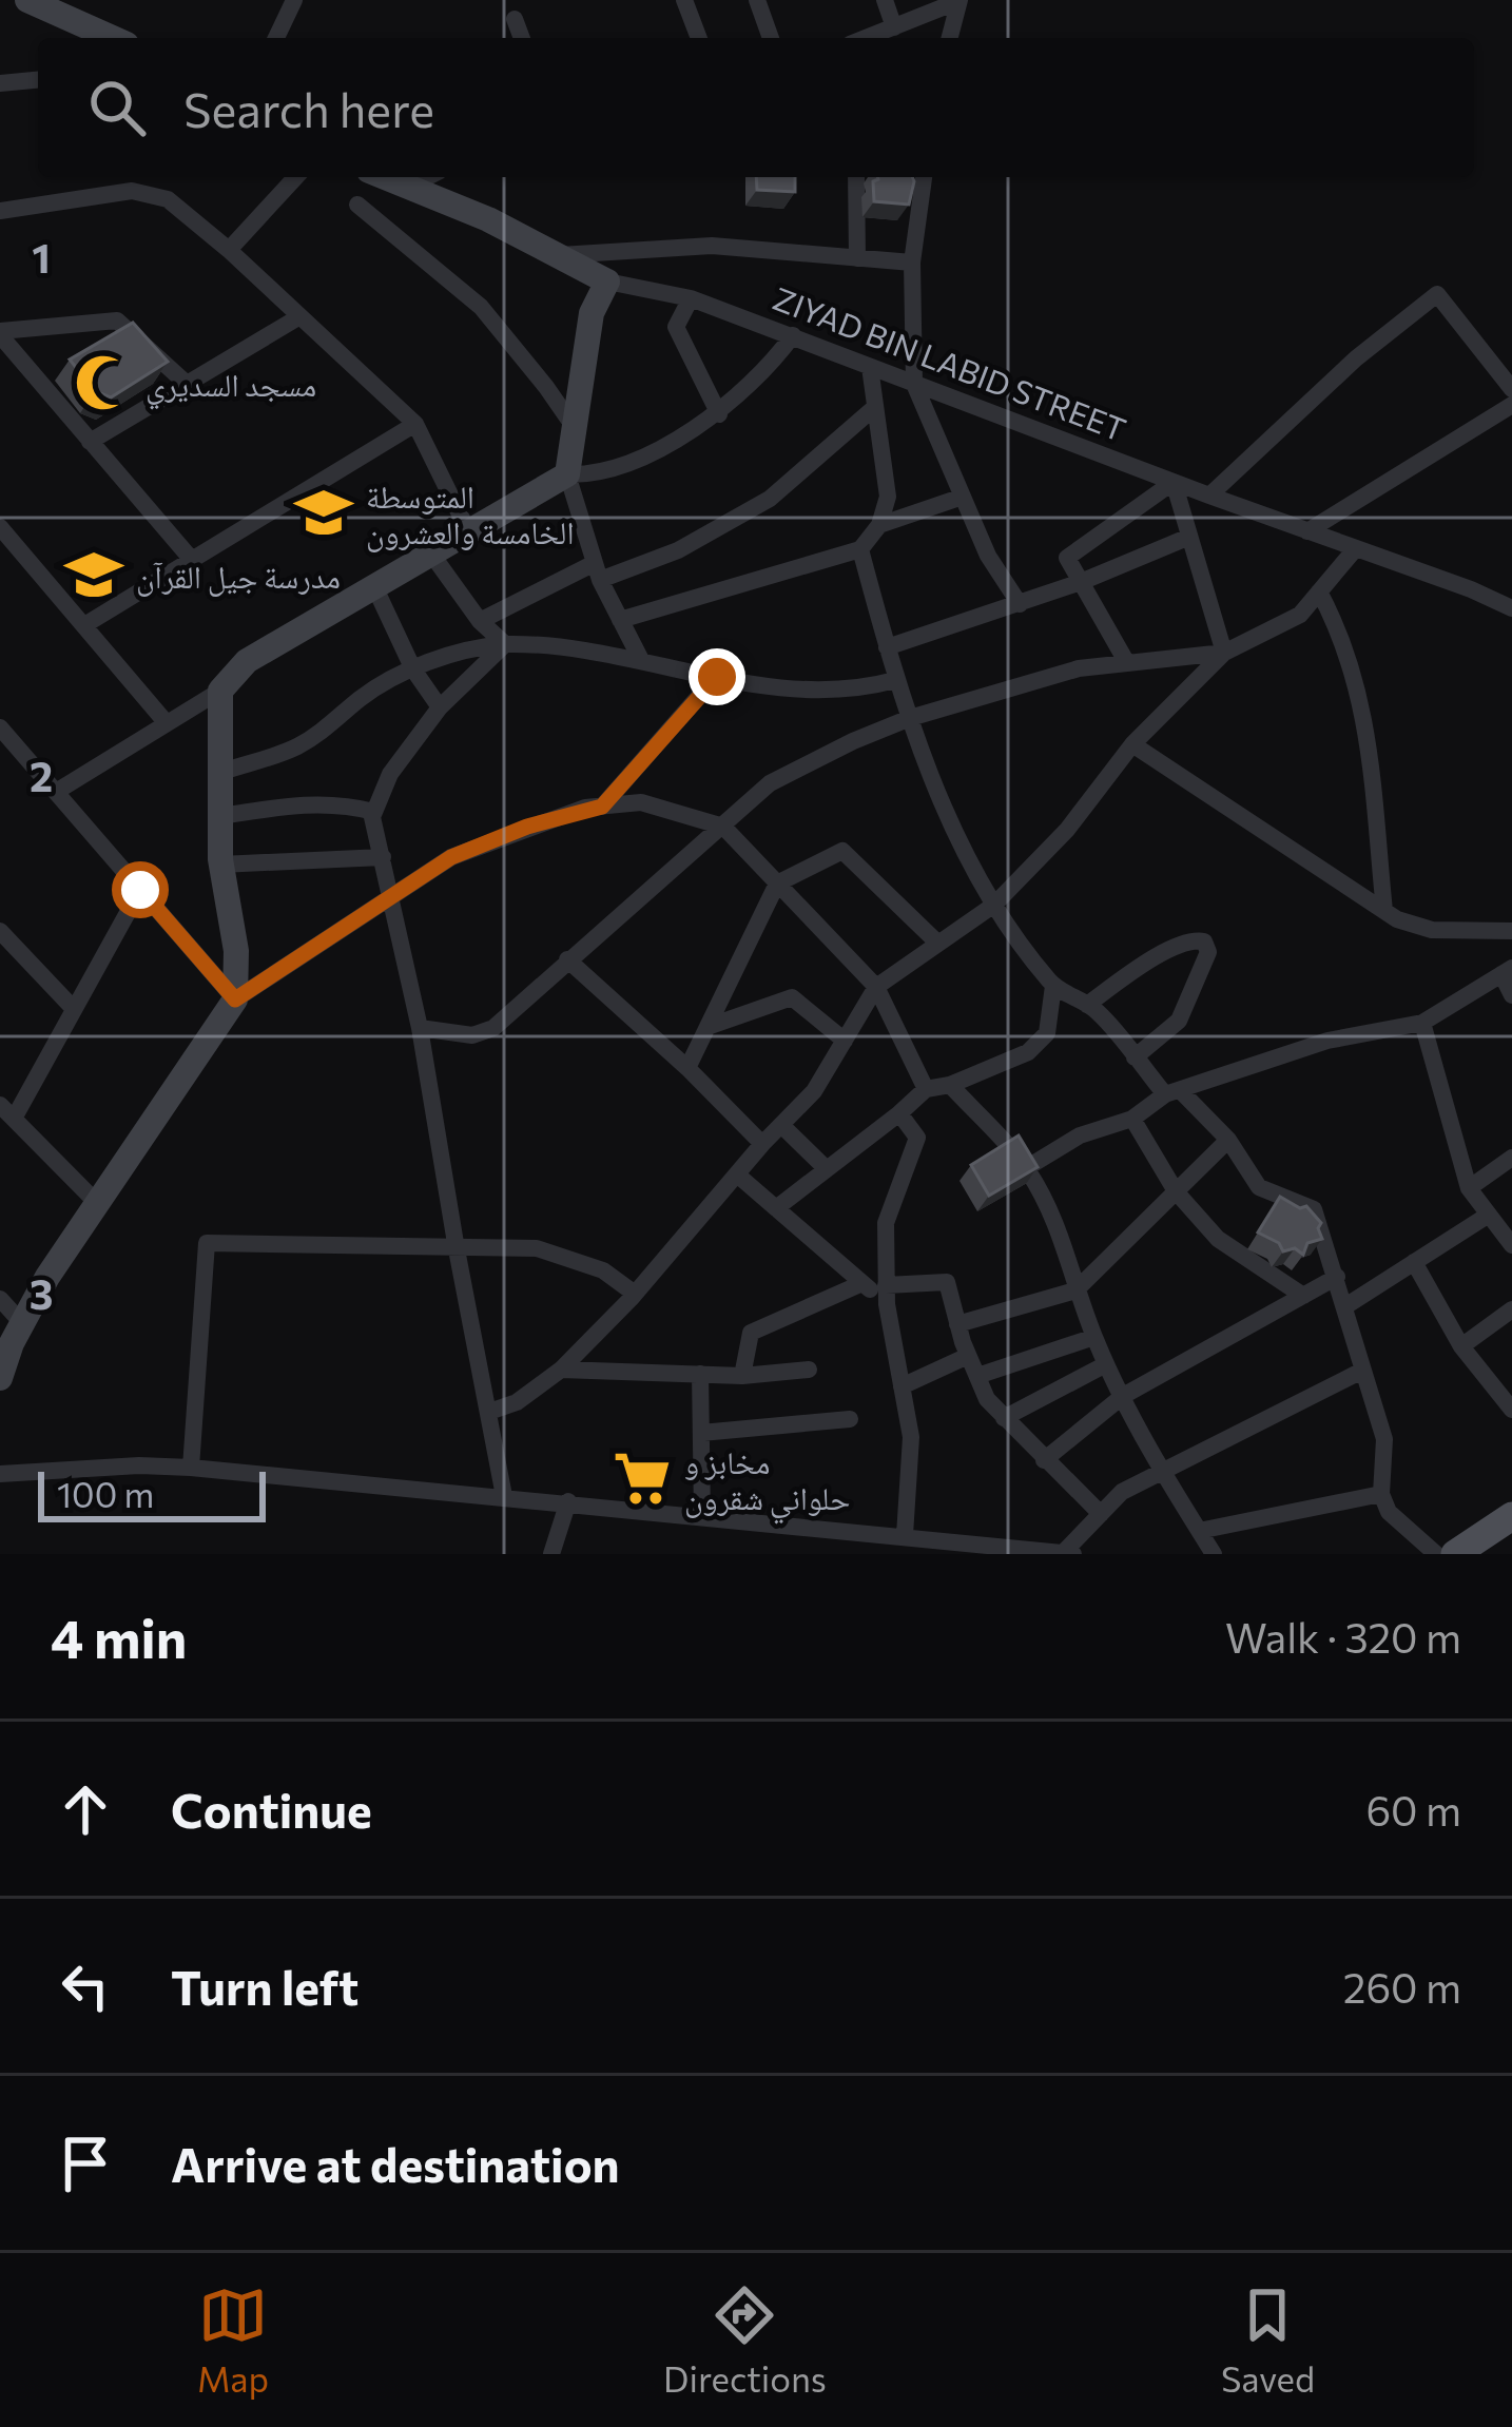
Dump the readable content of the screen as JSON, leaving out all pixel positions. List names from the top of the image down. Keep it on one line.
{"streets":{"street":["ZIYAD BIN LABID STREET"]},"places":{"mosque":["مسجد السديري"],"school or university":["المتوسطة الخامسة والعشرون","مدرسة جيل القرآن"],"supermarket":["مخابز و حلواني شقرون"]},"scale_bar":"100 m","page":{"search":"Search here","scale":"100 m","heading":["4 min","Walk · 320 m"],"list":[["Continue","60 m"],["Turn left","260 m"],"Arrive at destination"],"nav":["Map","Directions","Saved"]},"grid":{"rows":["1","2","3"]}}
